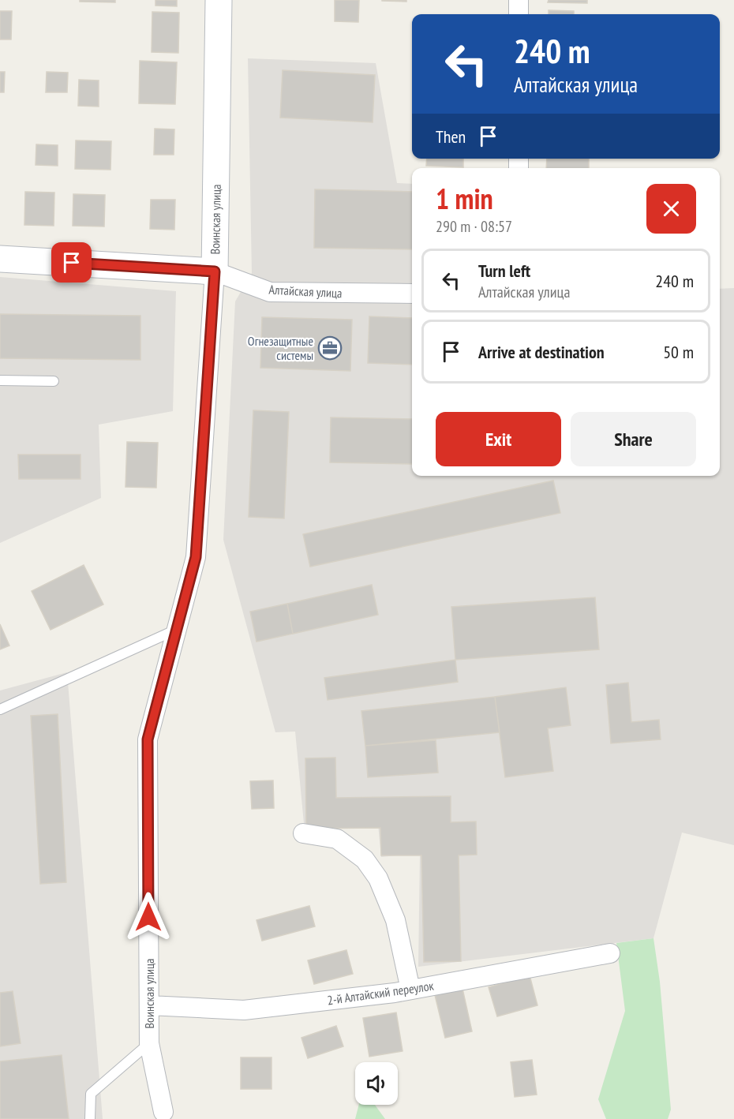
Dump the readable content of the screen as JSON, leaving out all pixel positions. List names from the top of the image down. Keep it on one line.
{"streets":{"street":["Воинская улица","Алтайская улица","2-й Алтайский переулок"]},"crossings":[["Воинская улица","Алтайская улица"],["Воинская улица","2-й Алтайский переулок"]],"places":{"office":["Огнезащитные системы"]},"page":{"turn":["240 m","Алтайская улица"],"then":"Then","heading":["1 min","290 m · 08:57"],"list":[{"name":"Turn left","note":"Алтайская улица","value":"240 m"},{"name":"Arrive at destination","value":"50 m"}],"buttons":["Exit","Share"]}}
